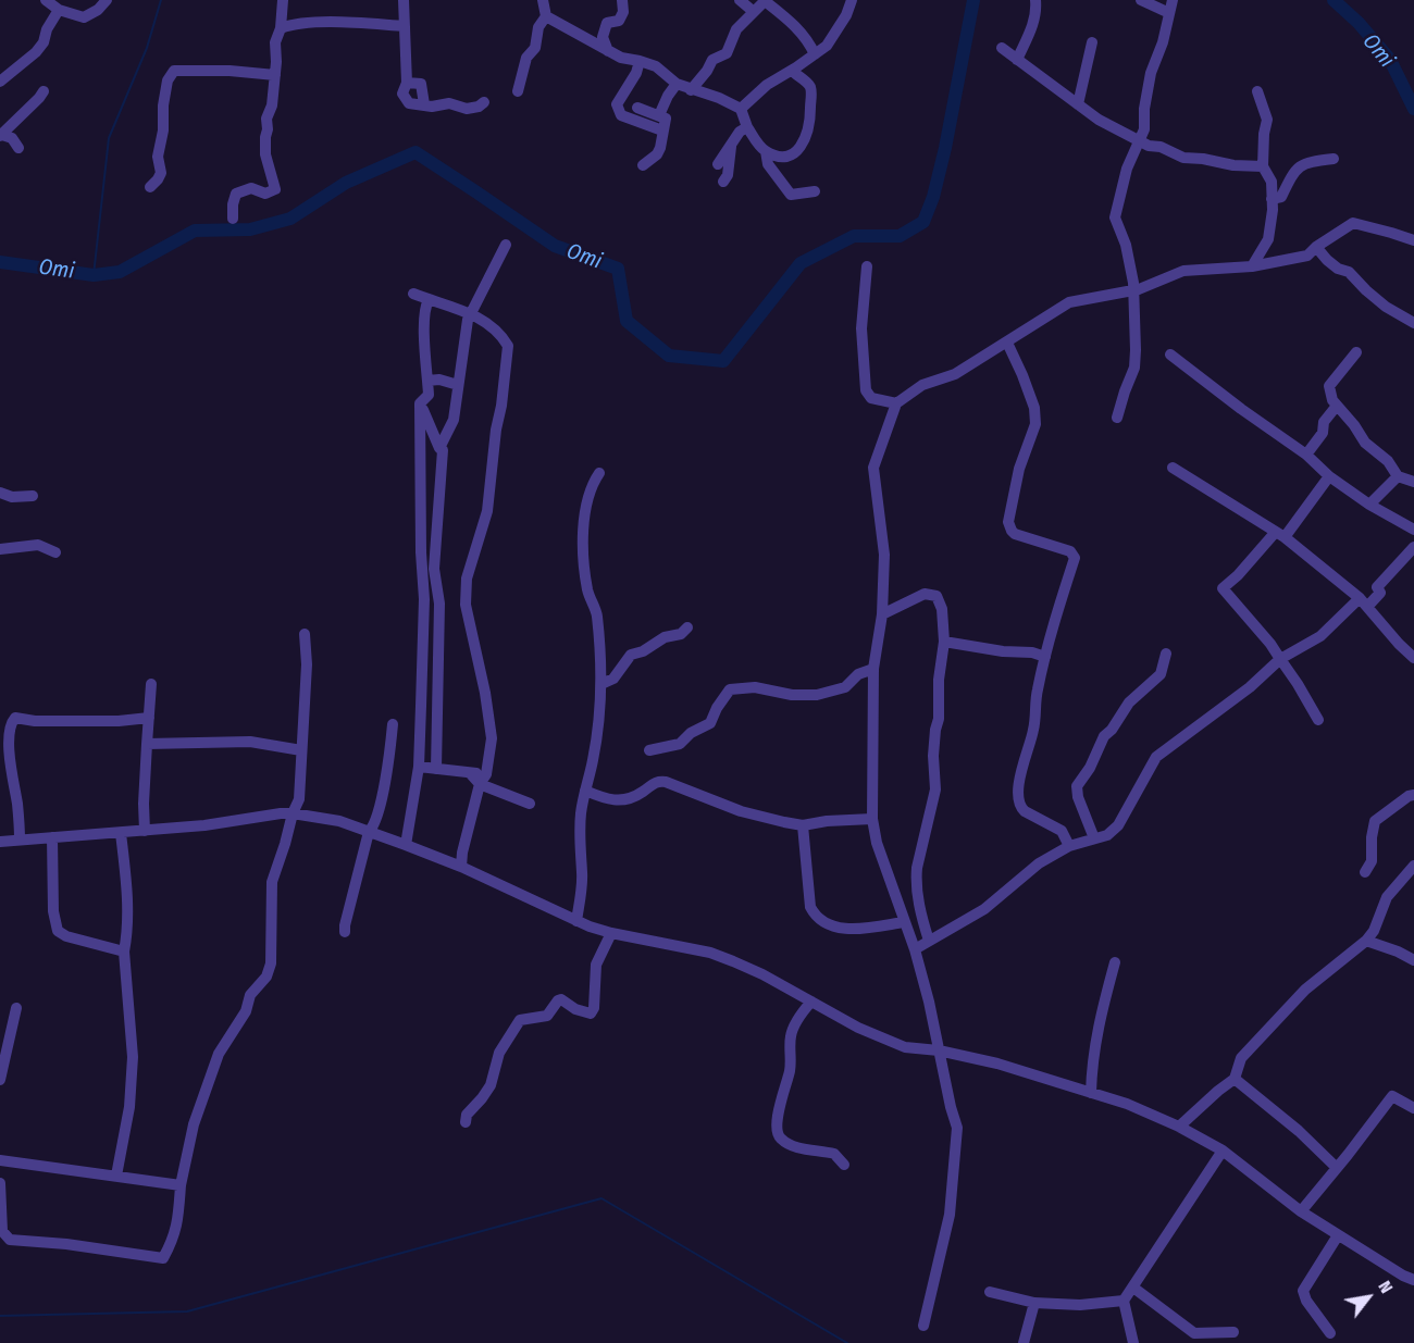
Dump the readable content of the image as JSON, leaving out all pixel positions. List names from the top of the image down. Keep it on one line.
{"water":["Omi"],"north":"top right"}
